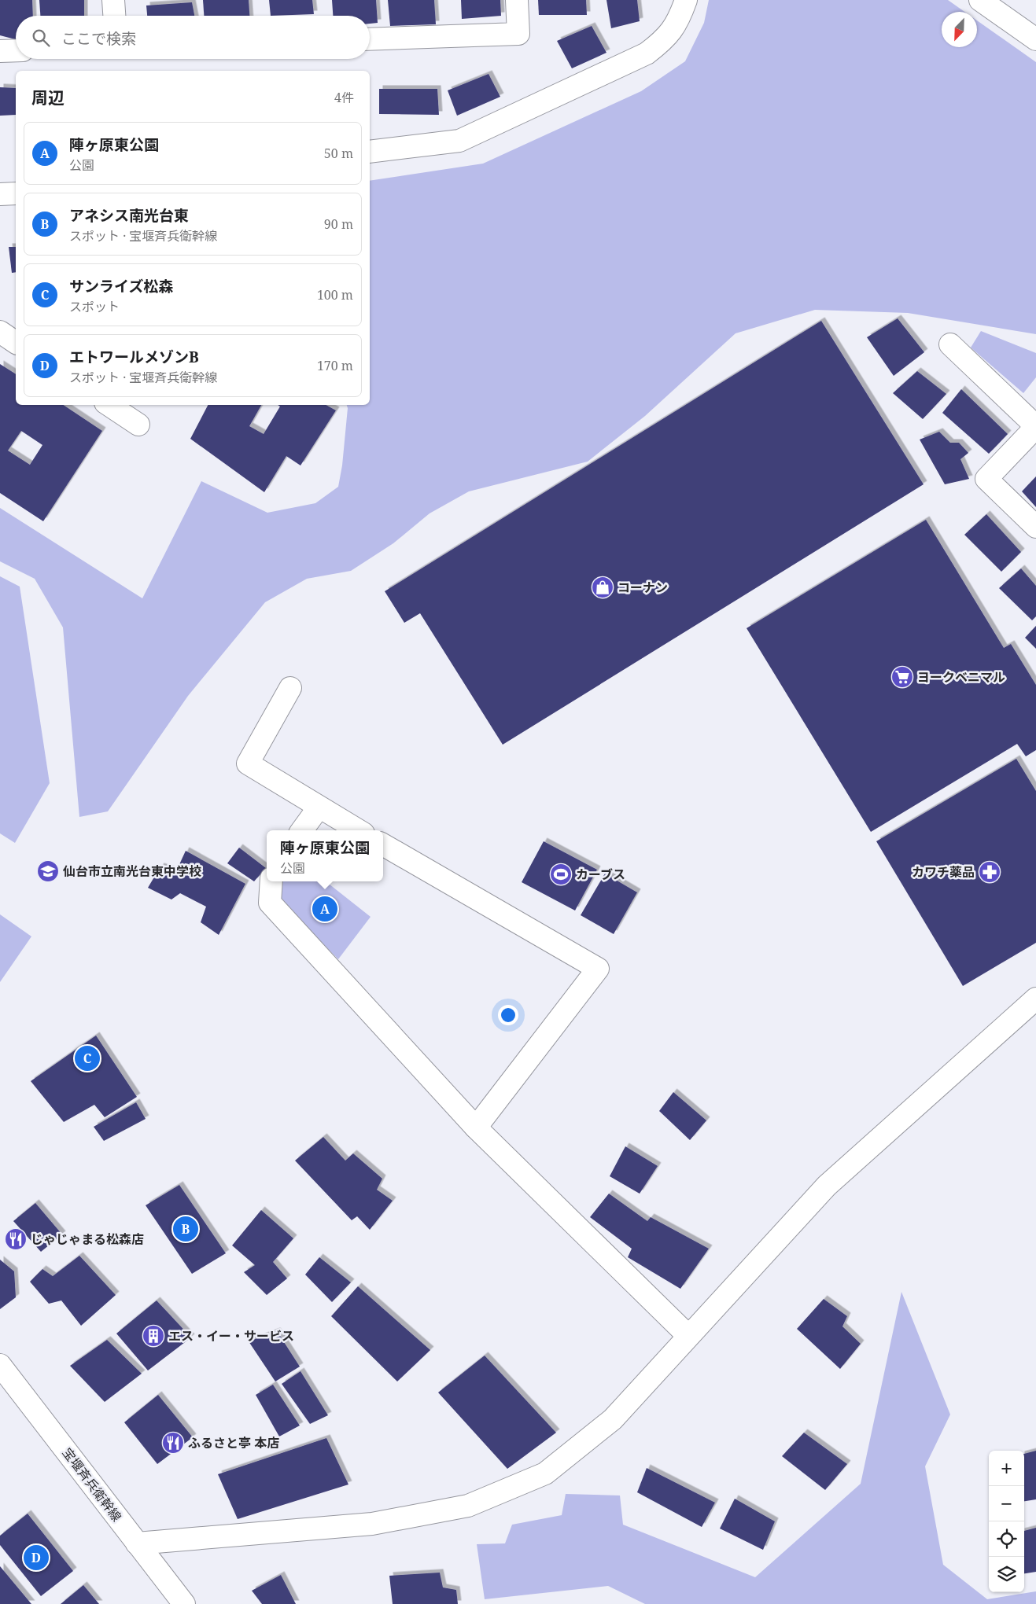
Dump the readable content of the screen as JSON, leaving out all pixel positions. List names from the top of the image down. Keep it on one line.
{"streets":{"street":["宝堰斉兵衛幹線"]},"places":{"shop":["コーナン"],"supermarket":["ヨークベニマル"],"school or university":["仙台市立南光台東中学校"],"pharmacy":["カワチ薬品"],"sports":["カーブス"],"restaurant":["じゃじゃまる松森店","ふるさと亭 本店"],"building":["エス・イー・サービス"]},"north":"bottom left","page":{"search":"ここで検索","heading":["周辺","4件"],"list":[{"mark":"A","name":"陣ヶ原東公園","note":"公園","value":"50 m"},{"mark":"B","name":"アネシス南光台東","note":"スポット · 宝堰斉兵衛幹線","value":"90 m"},{"mark":"C","name":"サンライズ松森","note":"スポット","value":"100 m"},{"mark":"D","name":"エトワールメゾンB","note":"スポット · 宝堰斉兵衛幹線","value":"170 m"}],"popup":["陣ヶ原東公園","公園"],"pins":["A","C","B","D"],"map_buttons":["+","−"]}}
